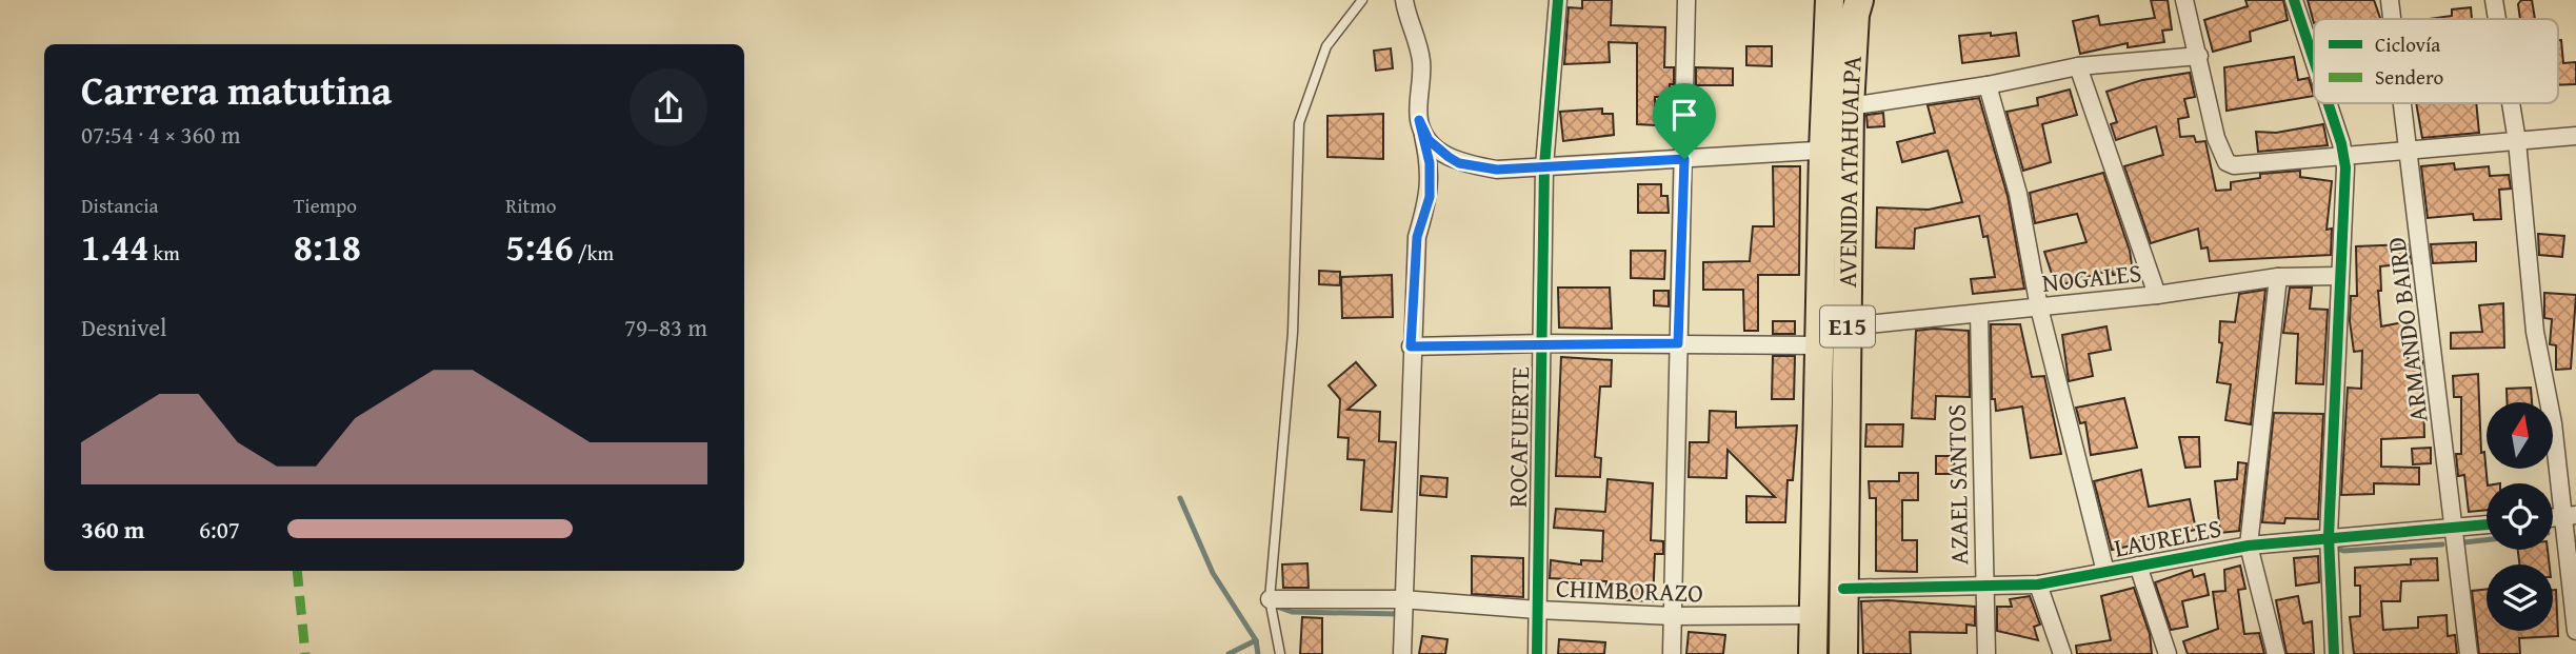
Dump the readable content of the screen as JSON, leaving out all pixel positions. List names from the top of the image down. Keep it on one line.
{"streets":{"highway":["AVENIDA ATAHUALPA","E15"],"street":["NOGALES","ARMANDO BAIRD","ROCAFUERTE","AZAEL SANTOS","LAURELES","CHIMBORAZO"]},"crossings":[["AVENIDA ATAHUALPA","NOGALES"],["AVENIDA ATAHUALPA","LAURELES"],["AVENIDA ATAHUALPA","CHIMBORAZO"],["NOGALES","AZAEL SANTOS"],["ARMANDO BAIRD","LAURELES"],["ROCAFUERTE","CHIMBORAZO"],["AZAEL SANTOS","LAURELES"]],"legend":["Ciclovía","Sendero"],"north":"top","page":{"heading":["Carrera matutina","07:54 · 4 × 360 m"],"stats":[["Distancia","1.44 km"],["Tiempo","8:18"],["Ritmo","5:46 /km"]],"chart":["Desnivel","79–83 m"],"list":[{"name":"360 m","note":"6:07"}]}}
